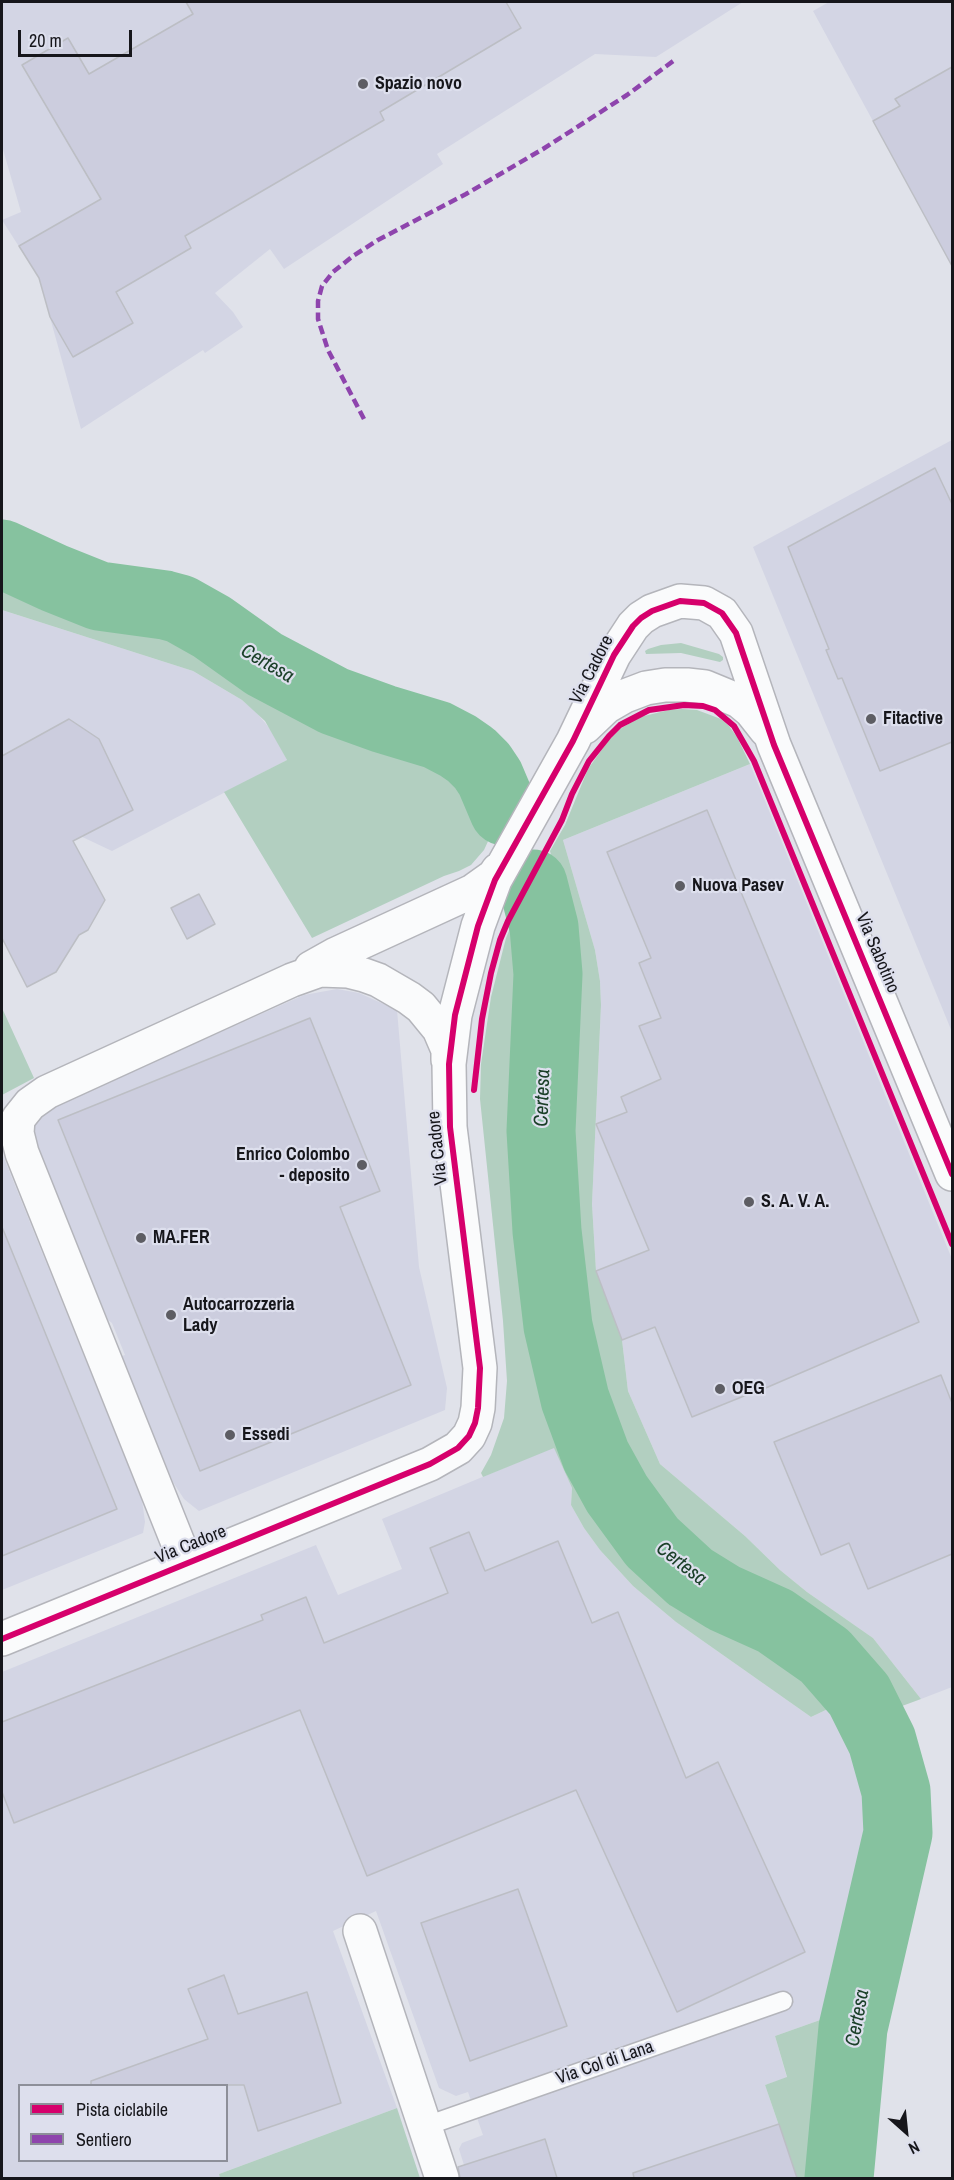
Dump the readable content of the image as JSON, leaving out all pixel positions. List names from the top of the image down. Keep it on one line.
{"streets":{"street":["Via Cadore","Via Sabotino"],"lane":["Via Col di Lana"]},"crossings":[["Via Cadore","Via Sabotino"]],"water":["Certesa"],"places":["Spazio novo","Fitactive","Nuova Pasev","Enrico Colombo - deposito","S. A. V. A.","MA.FER","Autocarrozzeria Lady","OEG","Essedi"],"legend":["Pista ciclabile","Sentiero"],"scale_bar":"20 m","north":"bottom right"}
